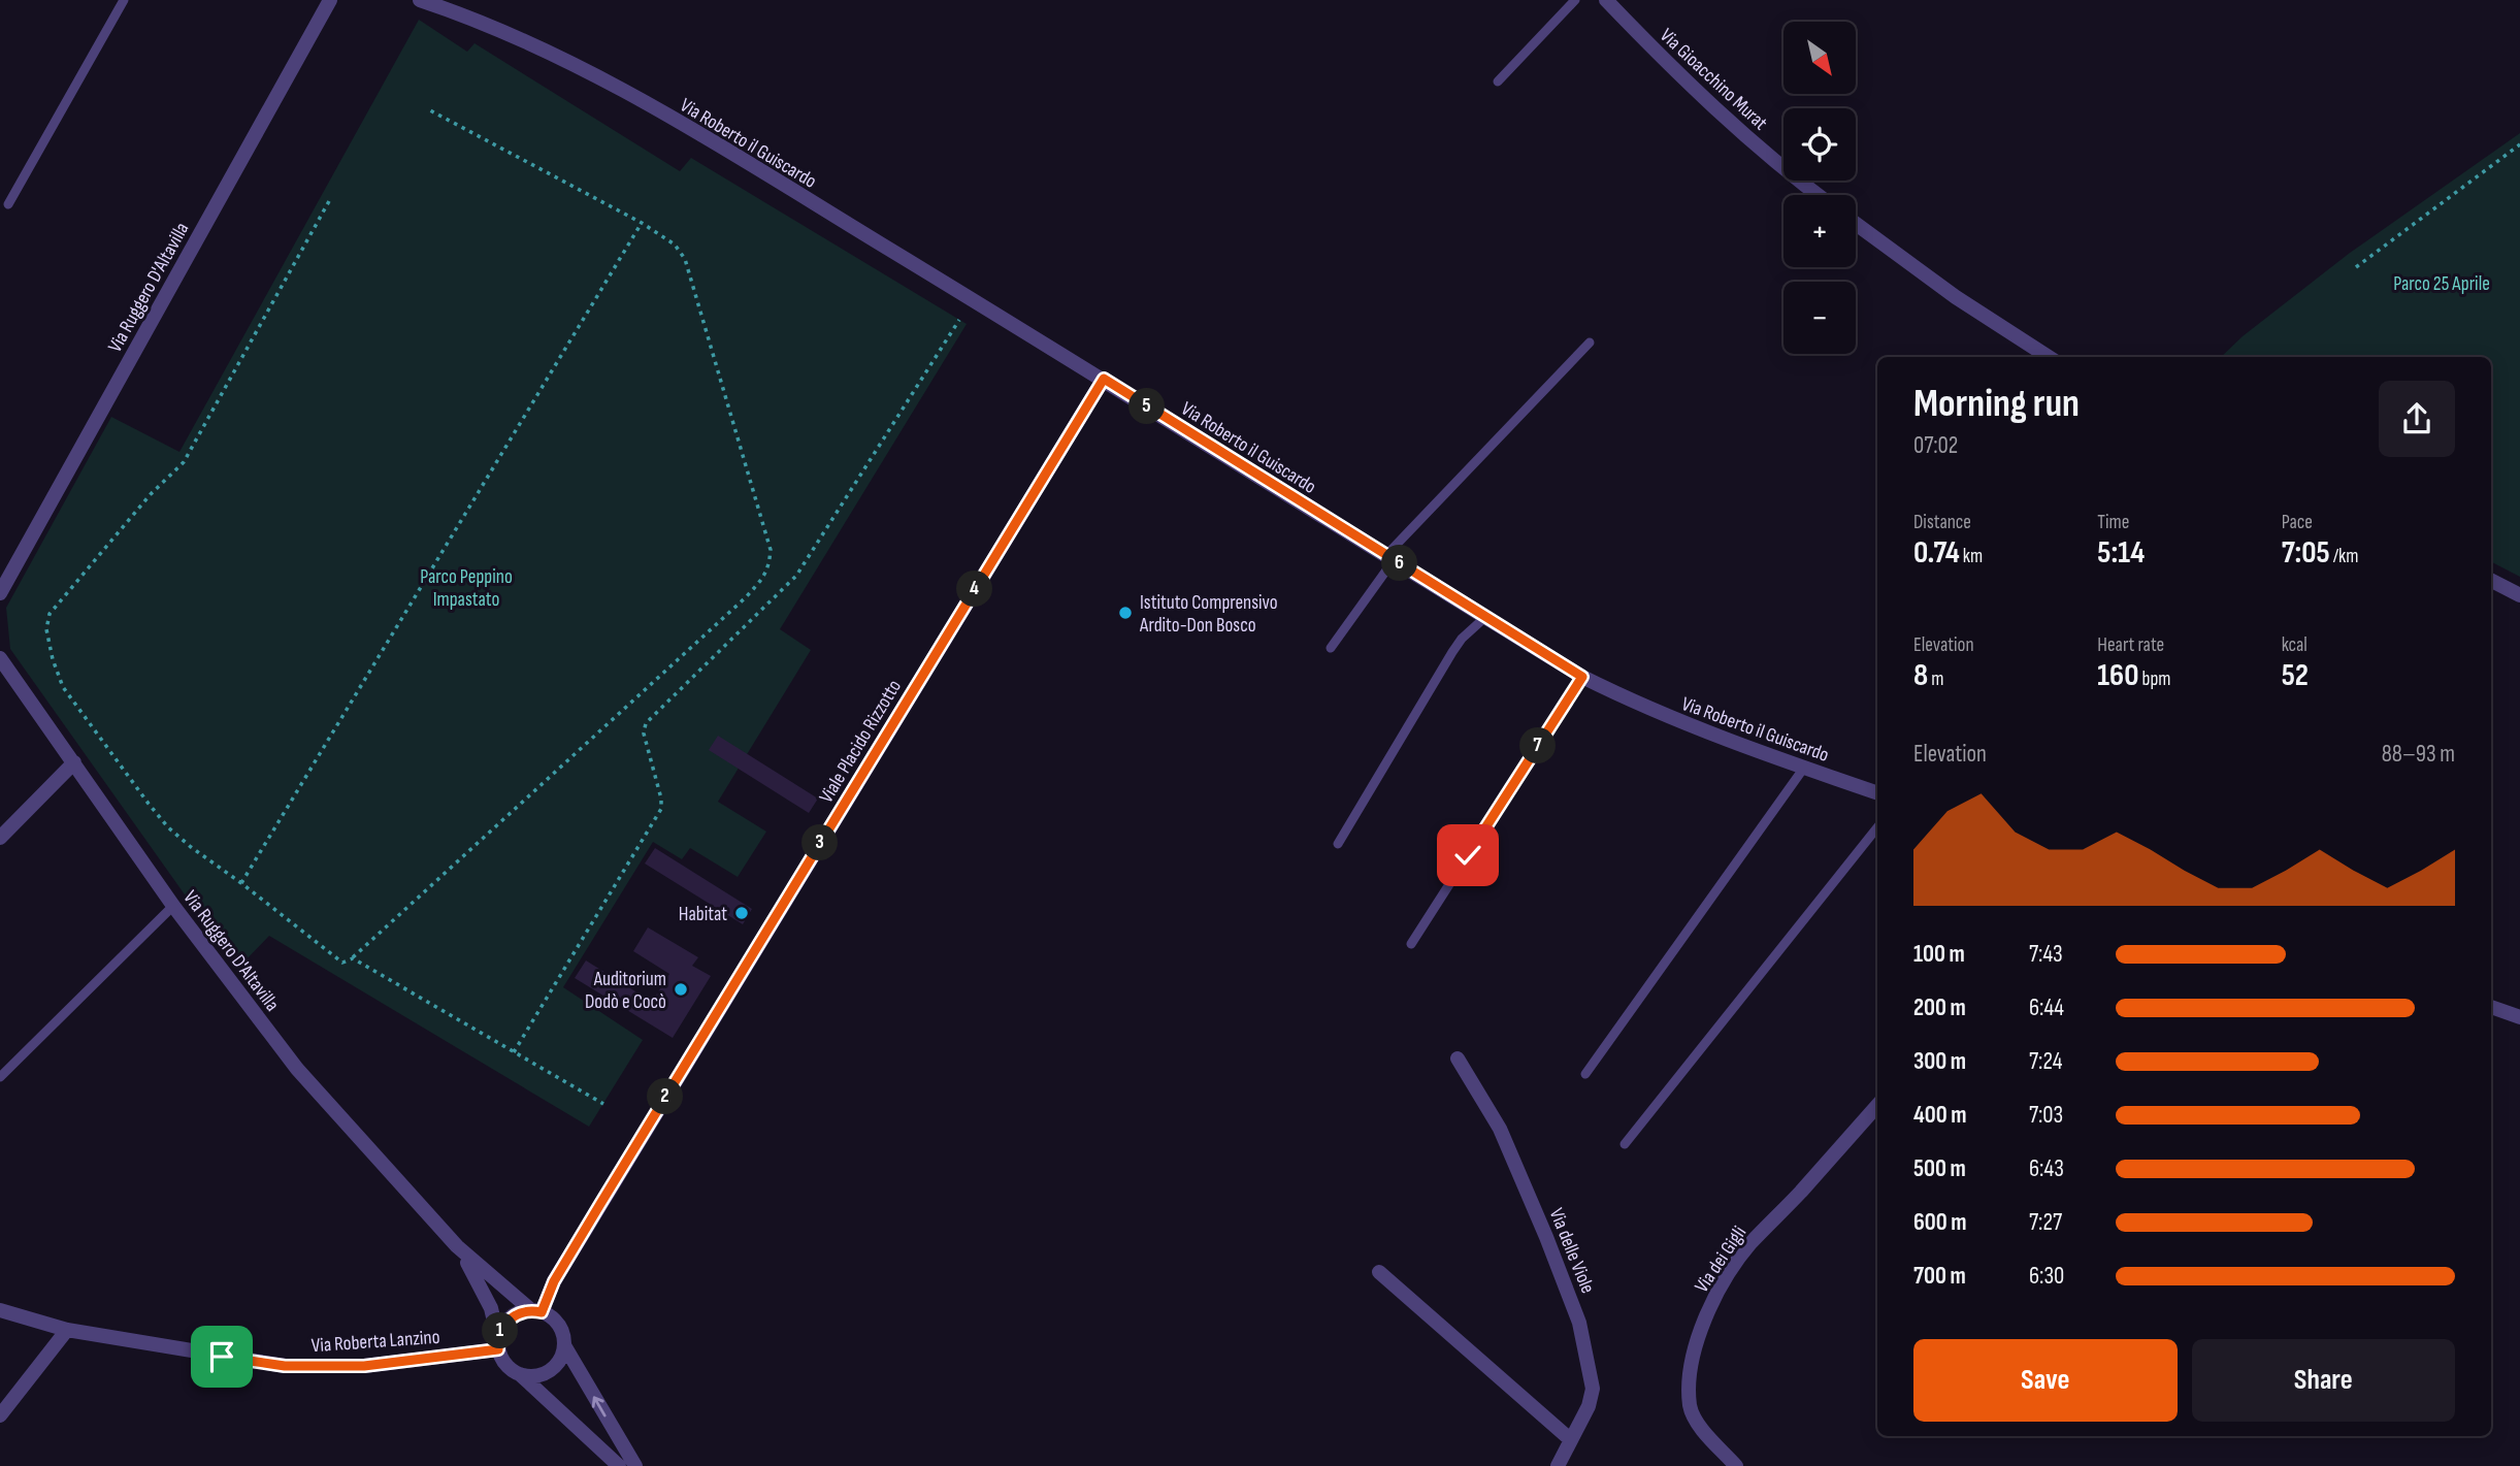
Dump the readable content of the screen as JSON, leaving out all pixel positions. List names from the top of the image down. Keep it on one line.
{"streets":{"street":["Via Gioacchino Murat","Via Roberto il Guiscardo","Via Ruggero D'Altavilla","Viale Placido Rizzotto","Via delle Viole","Via dei Gigli","Via Roberta Lanzino"]},"crossings":[["Via Roberto il Guiscardo","Viale Placido Rizzotto"],["Via Ruggero D'Altavilla","Viale Placido Rizzotto"],["Via Ruggero D'Altavilla","Via Roberta Lanzino"],["Viale Placido Rizzotto","Via Roberta Lanzino"]],"parks":["Parco 25 Aprile","Parco Peppino Impastato"],"places":["Istituto Comprensivo Ardito-Don Bosco","Habitat","Auditorium Dodò e Cocò"],"north":"bottom right","page":{"map_buttons":["+","−"],"heading":["Morning run","07:02"],"pins":["5","6","4","7","3","2","1"],"stats":[["Distance","0.74 km"],["Time","5:14"],["Pace","7:05 /km"],["Elevation","8 m"],["Heart rate","160 bpm"],["kcal","52"]],"chart":["Elevation","88–93 m"],"list":[{"name":"100 m","note":"7:43"},{"name":"200 m","note":"6:44"},{"name":"300 m","note":"7:24"},{"name":"400 m","note":"7:03"},{"name":"500 m","note":"6:43"},{"name":"600 m","note":"7:27"},{"name":"700 m","note":"6:30"}],"buttons":["Save","Share"]}}
